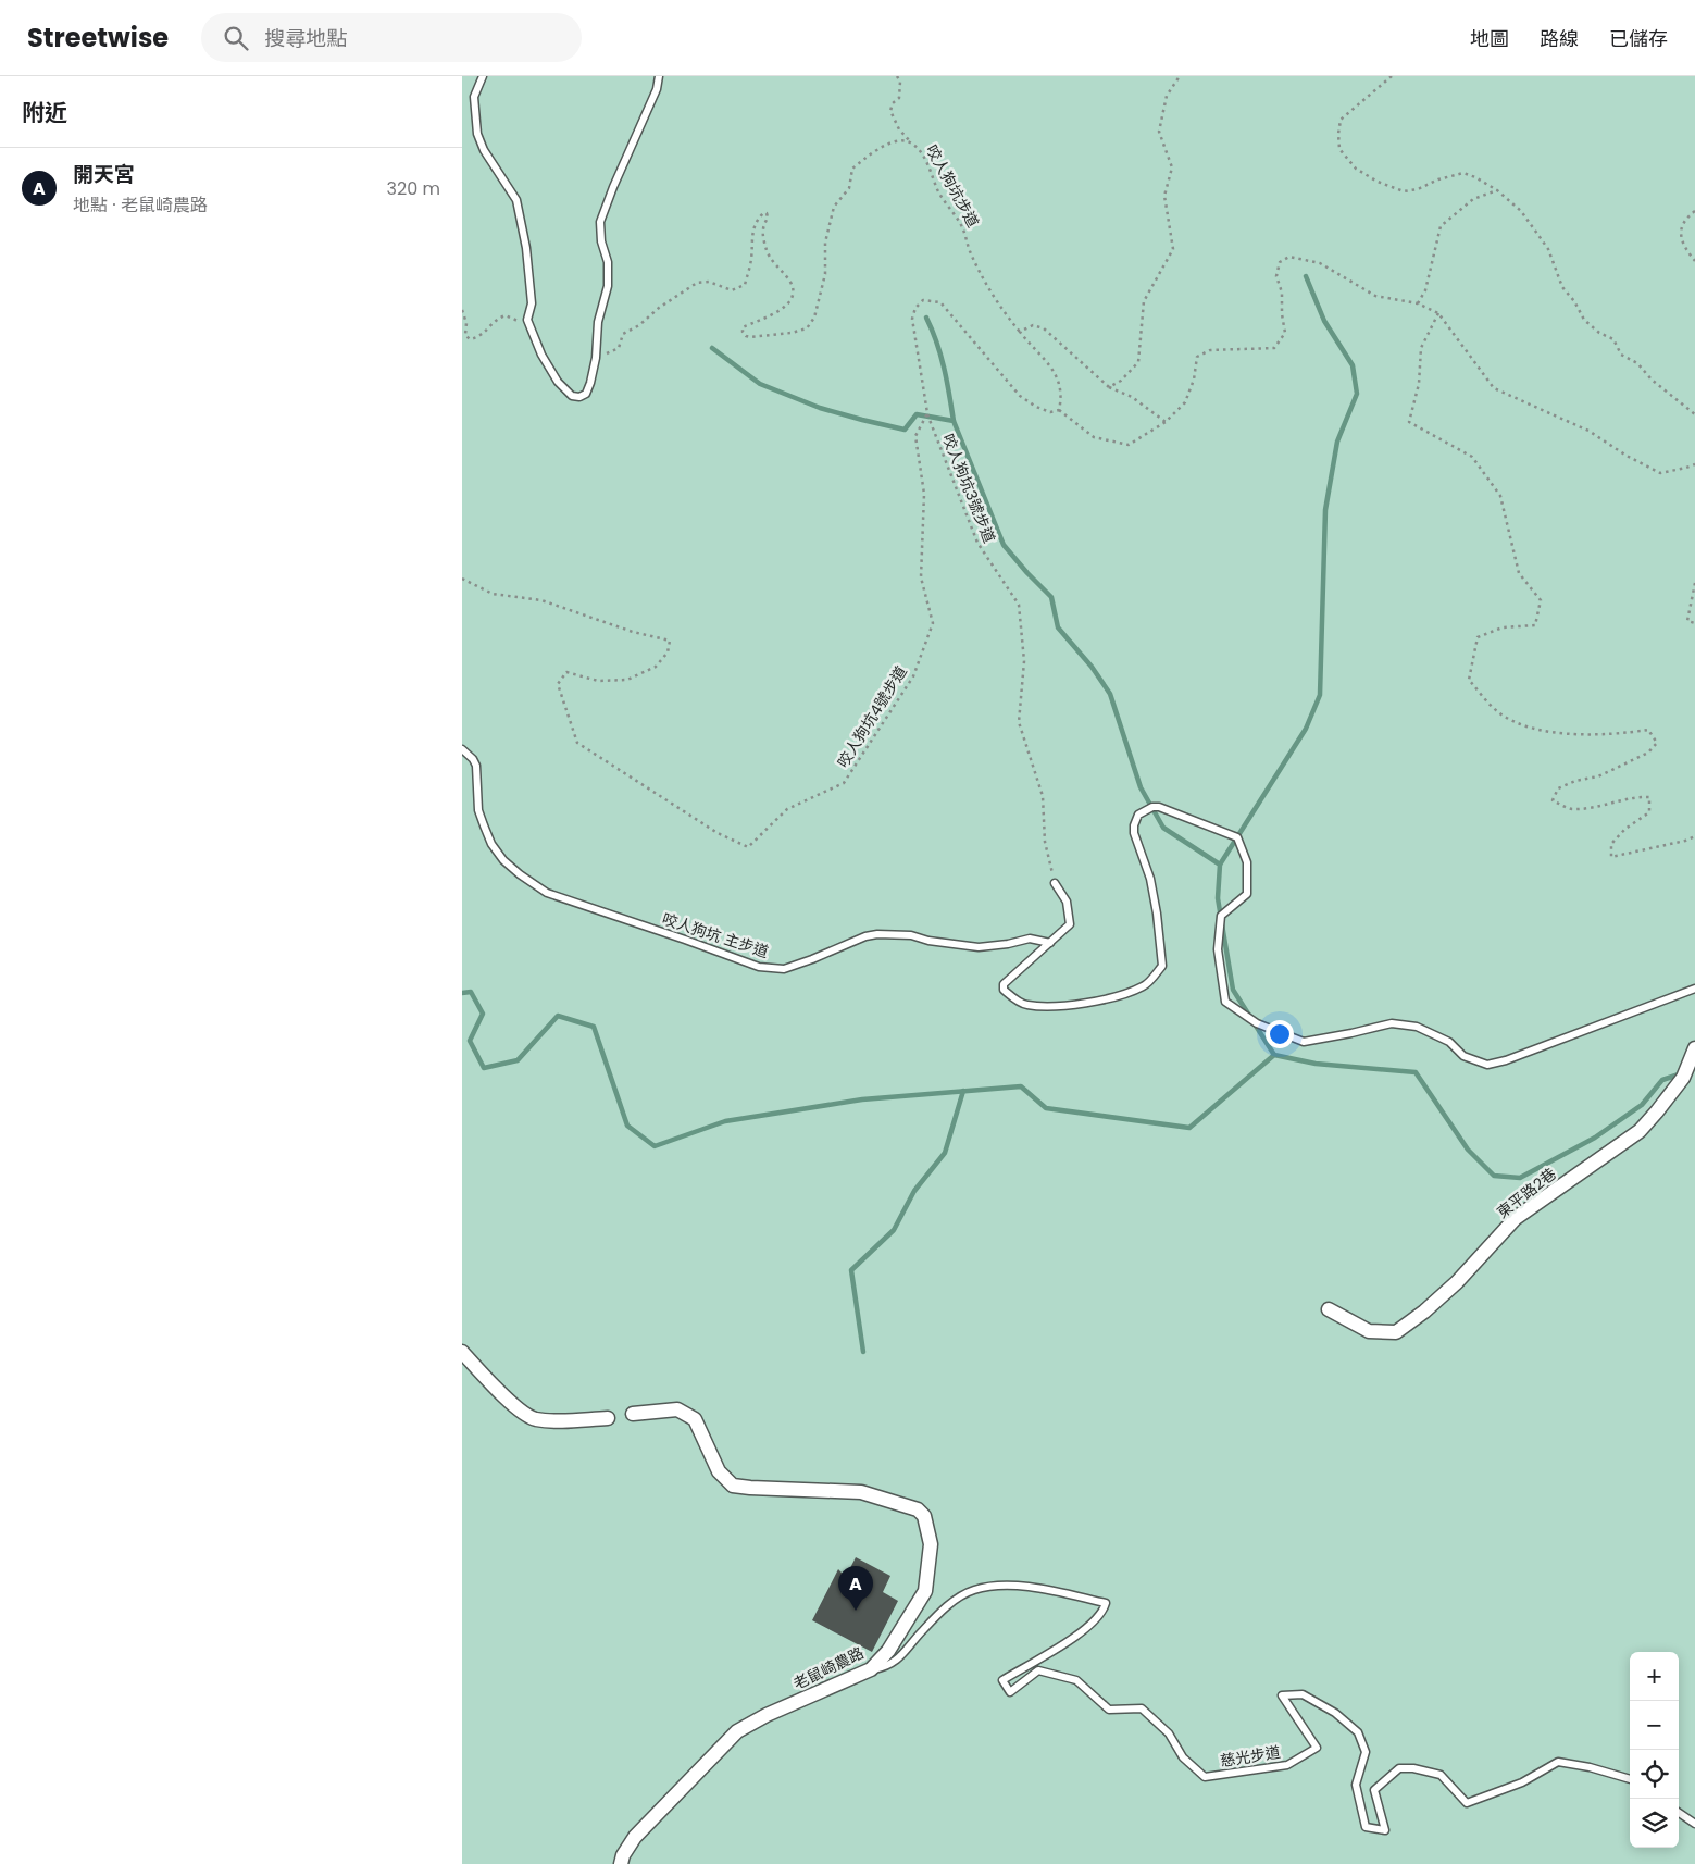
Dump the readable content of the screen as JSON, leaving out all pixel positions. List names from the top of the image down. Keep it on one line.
{"streets":{"street":["東平路2巷","老鼠崎農路"],"lane":["咬人狗坑 主步道","慈光步道"],"path":["咬人狗坑步道","咬人狗坑3號步道","咬人狗坑4號步道"]},"crossings":[["咬人狗坑3號步道","咬人狗坑4號步道"],["老鼠崎農路","慈光步道"]],"page":{"header":"Streetwise","search":"搜尋地點","nav":["地圖","路線","已儲存"],"heading":"附近","list":[{"mark":"A","name":"開天宮","note":"地點 · 老鼠崎農路","value":"320 m"}],"pins":"A","map_buttons":["+","−"]}}
